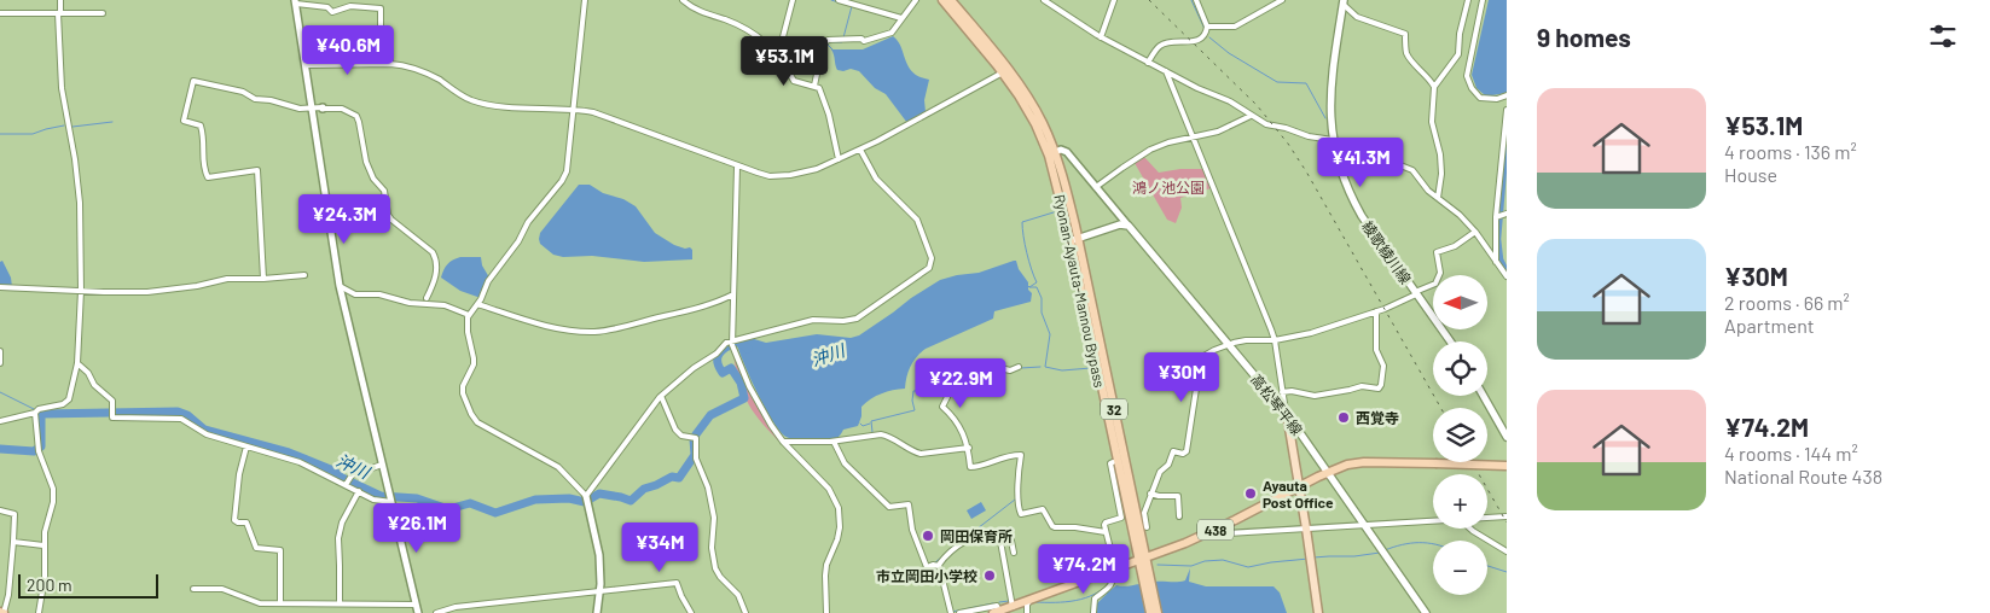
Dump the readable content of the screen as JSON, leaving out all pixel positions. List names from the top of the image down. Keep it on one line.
{"streets":{"highway":["Ryonan-Ayauta-Mannou Bypass","32","438"],"main road":["綾歌綾川線","高松琴平線"]},"crossings":[["Ryonan-Ayauta-Mannou Bypass","438"],["高松琴平線","438"]],"water":["沖川"],"parks":["鴻ノ池公園"],"places":["西覚寺","Ayauta Post Office","岡田保育所","市立岡田小学校"],"scale_bar":"200 m","north":"left","page":{"heading":"9 homes","price":["¥40.6M","¥53.1M","¥41.3M","¥24.3M","¥30M","¥22.9M","¥26.1M","¥34M","¥74.2M"],"list":[{"name":"¥53.1M","note":"4 rooms · 136 m² · House"},{"name":"¥30M","note":"2 rooms · 66 m² · Apartment"},{"name":"¥74.2M","note":"4 rooms · 144 m² · National Route 438"}],"map_buttons":["+","−"],"scale":"200 m"}}
